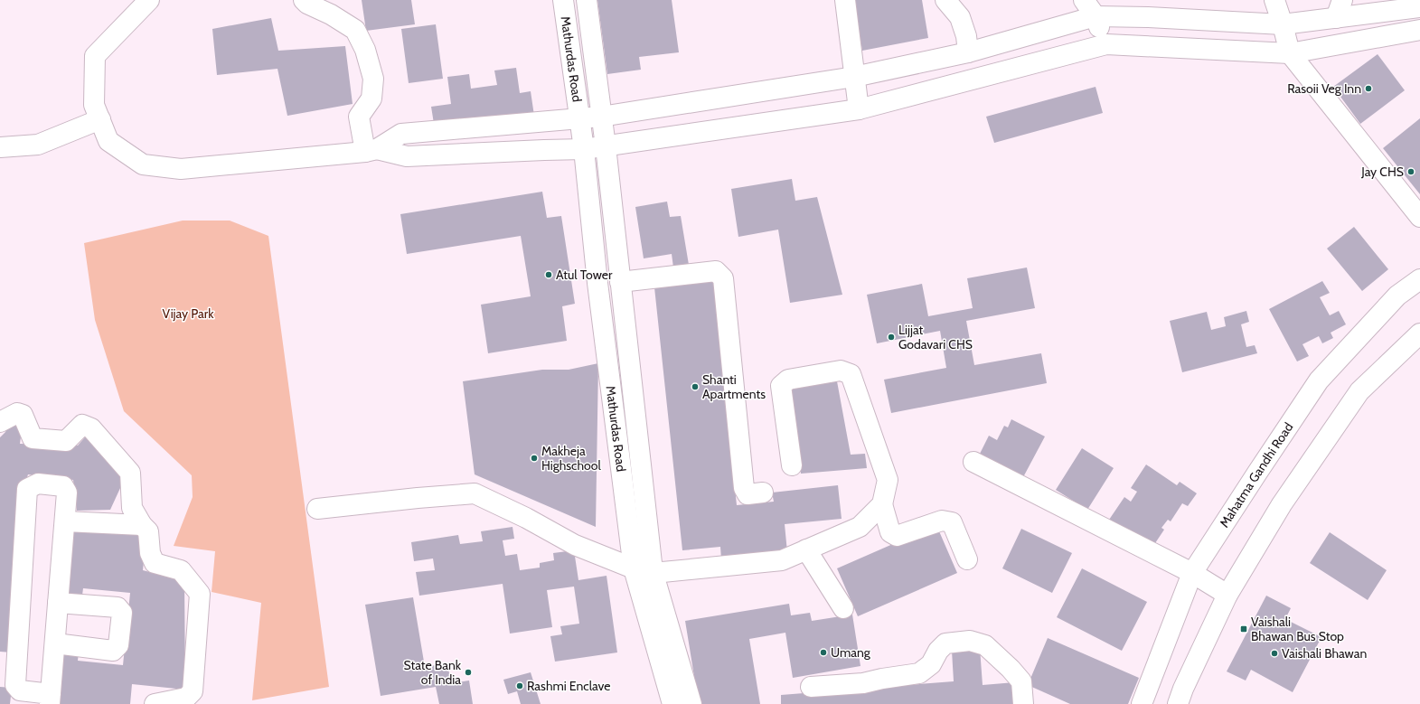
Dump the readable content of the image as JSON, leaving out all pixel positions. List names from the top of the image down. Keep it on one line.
{"streets":{"street":["Mathurdas Road","Mahatma Gandhi Road"]},"parks":["Vijay Park"],"places":{"other":["Rasoii Veg Inn","Jay CHS","Atul Tower","Lijjat Godavari CHS","Shanti Apartments","Makheja Highschool","Umang","Vaishali Bhawan","State Bank of India","Rashmi Enclave"],"transit":["Vaishali Bhawan Bus Stop"]}}
